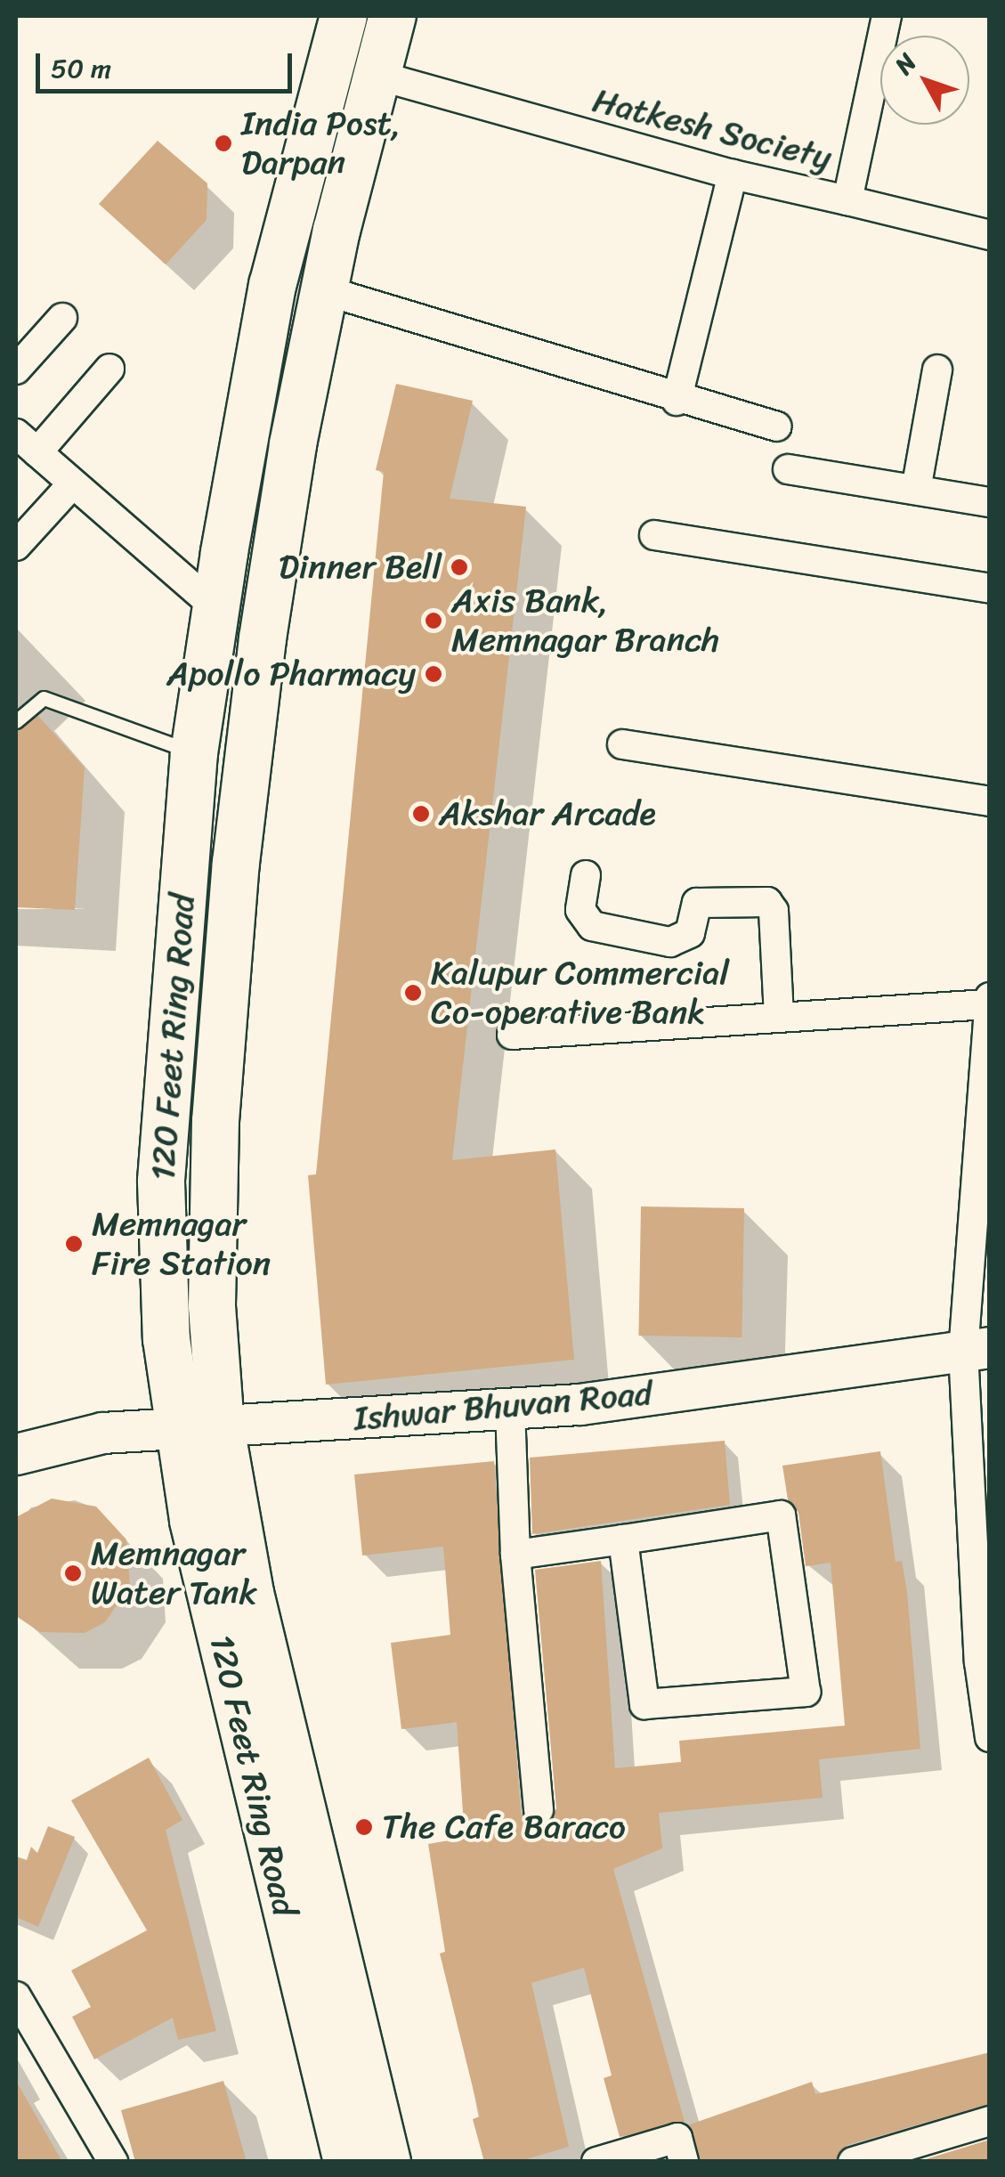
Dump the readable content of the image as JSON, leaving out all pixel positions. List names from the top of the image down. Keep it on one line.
{"streets":{"main road":["120 Feet Ring Road"],"street":["Hatkesh Society","Ishwar Bhuvan Road"]},"crossings":[["Hatkesh Society","120 Feet Ring Road"],["120 Feet Ring Road","Ishwar Bhuvan Road"]],"places":["India Post, Darpan","Dinner Bell","Axis Bank, Memnagar Branch","Apollo Pharmacy","Akshar Arcade","Kalupur Commercial Co-operative Bank","Memnagar Fire Station","Memnagar Water Tank","The Cafe Baraco"],"scale_bar":"50 m","north":"top left"}
